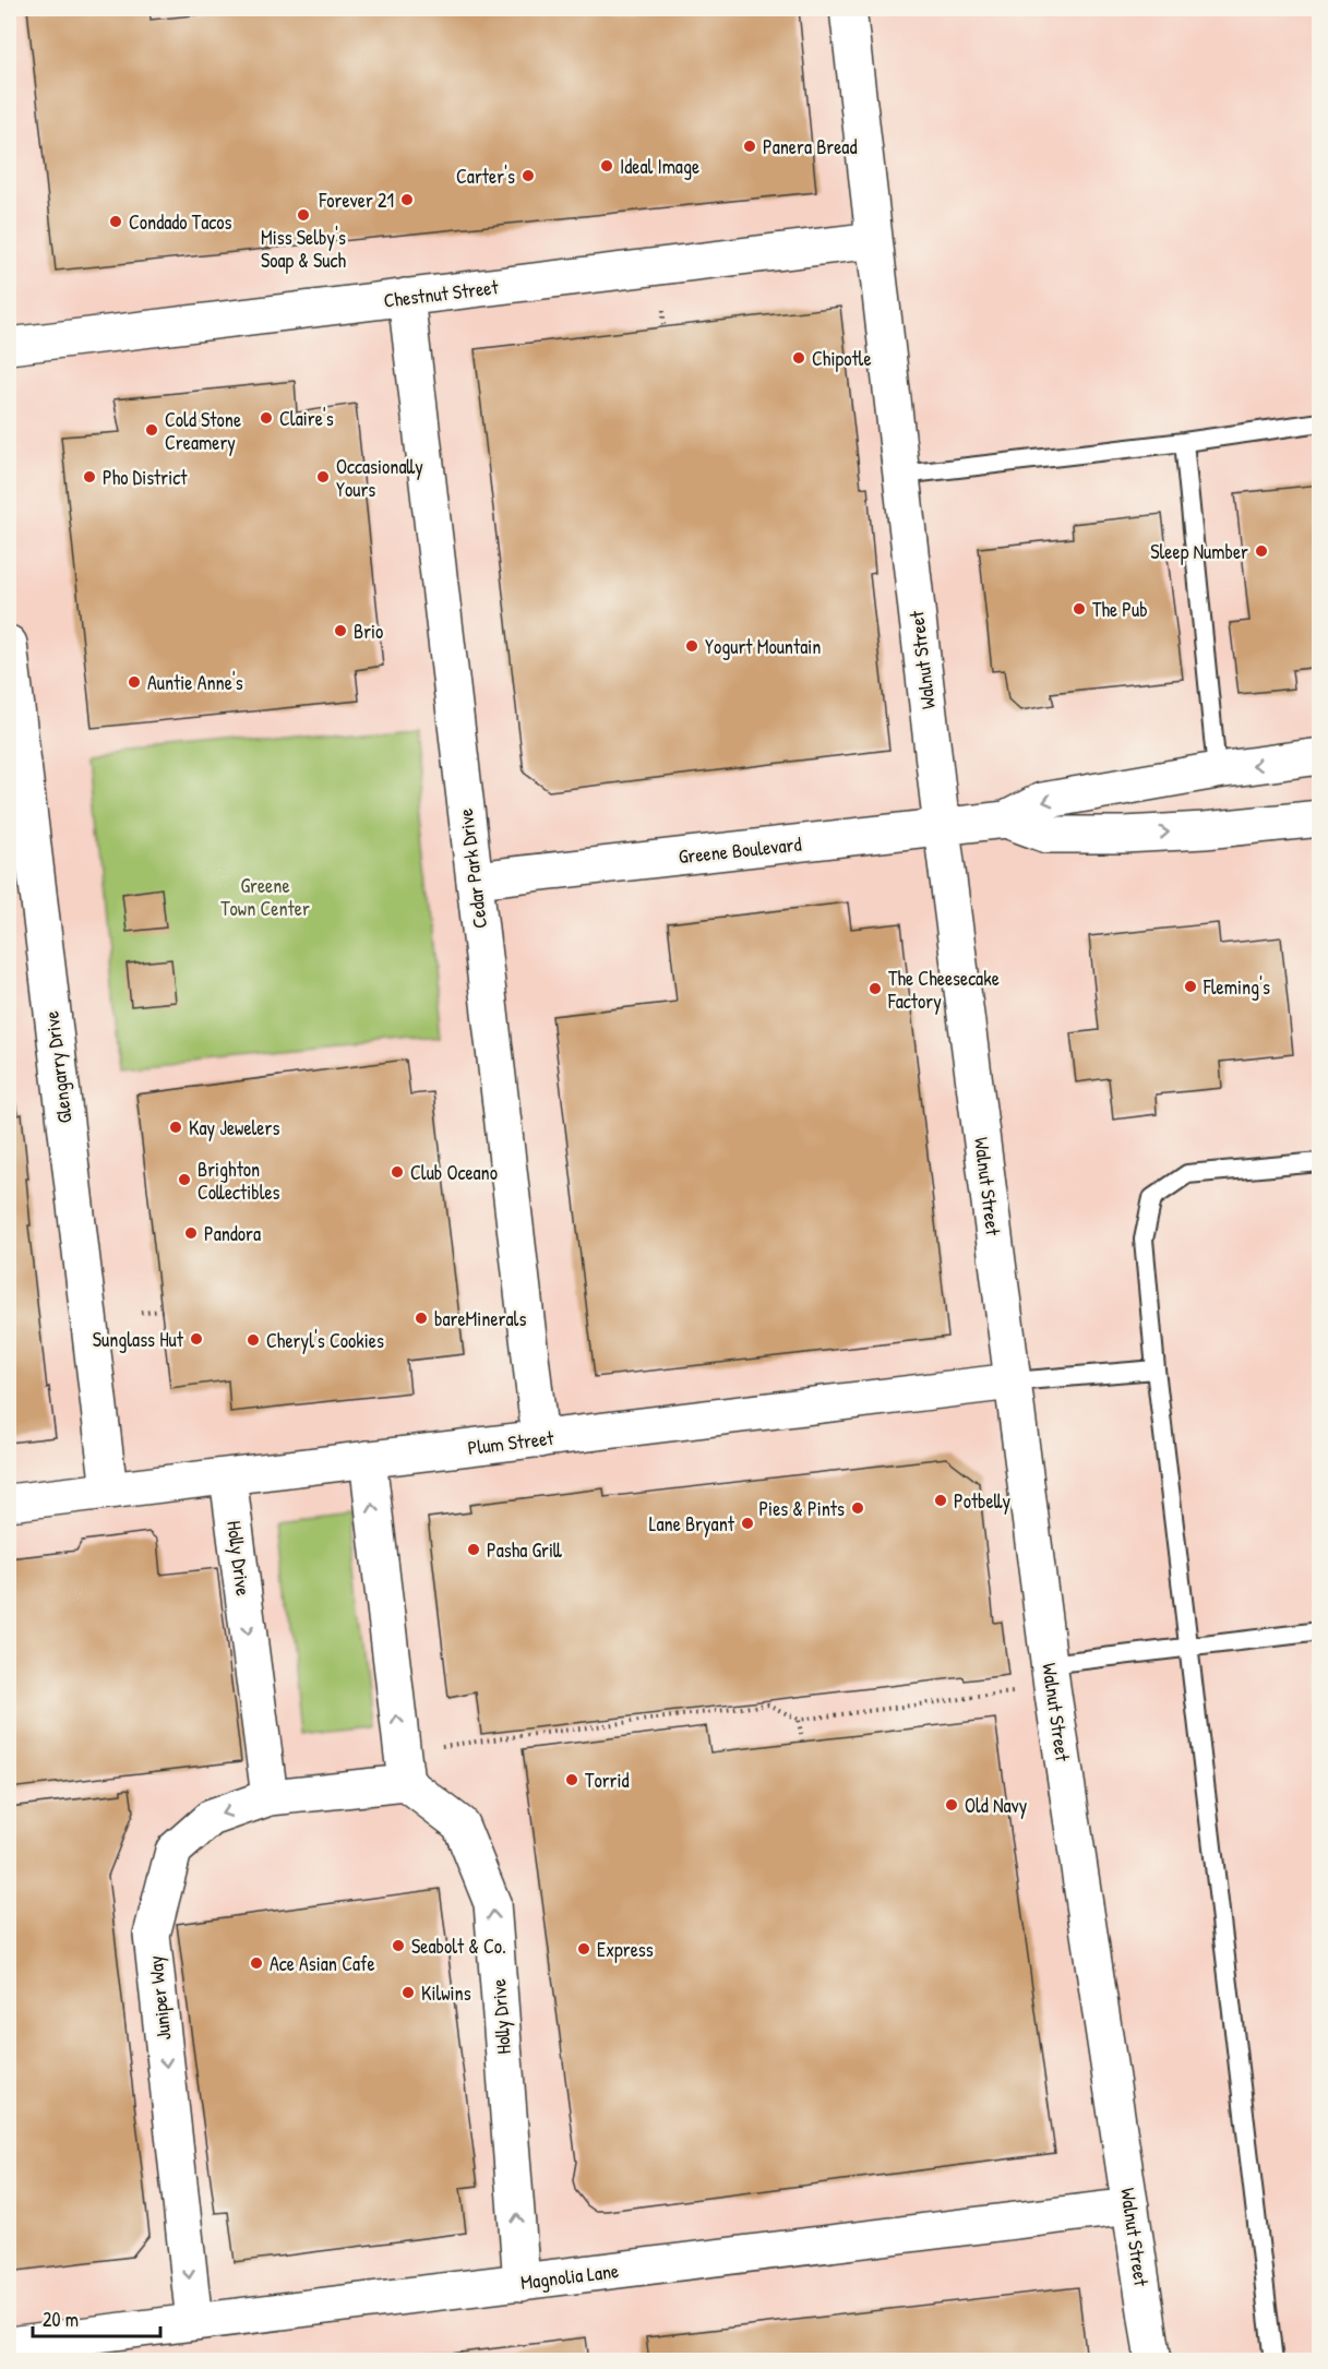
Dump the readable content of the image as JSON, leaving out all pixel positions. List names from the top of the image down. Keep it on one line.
{"streets":{"street":["Chestnut Street","Walnut Street","Greene Boulevard","Cedar Park Drive","Glengarry Drive","Plum Street","Holly Drive","Juniper Way","Magnolia Lane"]},"crossings":[["Chestnut Street","Walnut Street"],["Chestnut Street","Cedar Park Drive"],["Walnut Street","Greene Boulevard"],["Walnut Street","Plum Street"],["Walnut Street","Magnolia Lane"],["Greene Boulevard","Cedar Park Drive"],["Cedar Park Drive","Plum Street"],["Glengarry Drive","Plum Street"],["Plum Street","Holly Drive"],["Holly Drive","Juniper Way"],["Holly Drive","Magnolia Lane"],["Juniper Way","Magnolia Lane"]],"one_way":["Juniper Way"],"parks":["Greene Town Center"],"places":["Panera Bread","Ideal Image","Carter's","Forever 21","Miss Selby's Soap & Such","Condado Tacos","Chipotle","Claire's","Cold Stone Creamery","Pho District","Occasionally Yours","Sleep Number","The Pub","Brio","Yogurt Mountain","Auntie Anne's","Fleming's","The Cheesecake Factory","Kay Jewelers","Club Oceano","Brighton Collectibles","Pandora","bareMinerals","Sunglass Hut","Cheryl's Cookies","Potbelly","Pies & Pints","Lane Bryant","Pasha Grill","Torrid","Old Navy","Seabolt & Co.","Express","Ace Asian Cafe","Kilwins"],"scale_bar":"20 m"}
